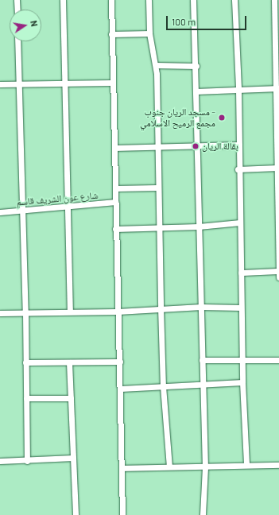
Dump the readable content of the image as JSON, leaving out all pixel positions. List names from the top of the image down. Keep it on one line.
{"streets":{"street":["شارع عون الشريف قاسم"]},"places":["مسجد الريان جنوب - مجمع الرميح الاسلامي","بقالة الريان"],"scale_bar":"100 m","north":"right"}
